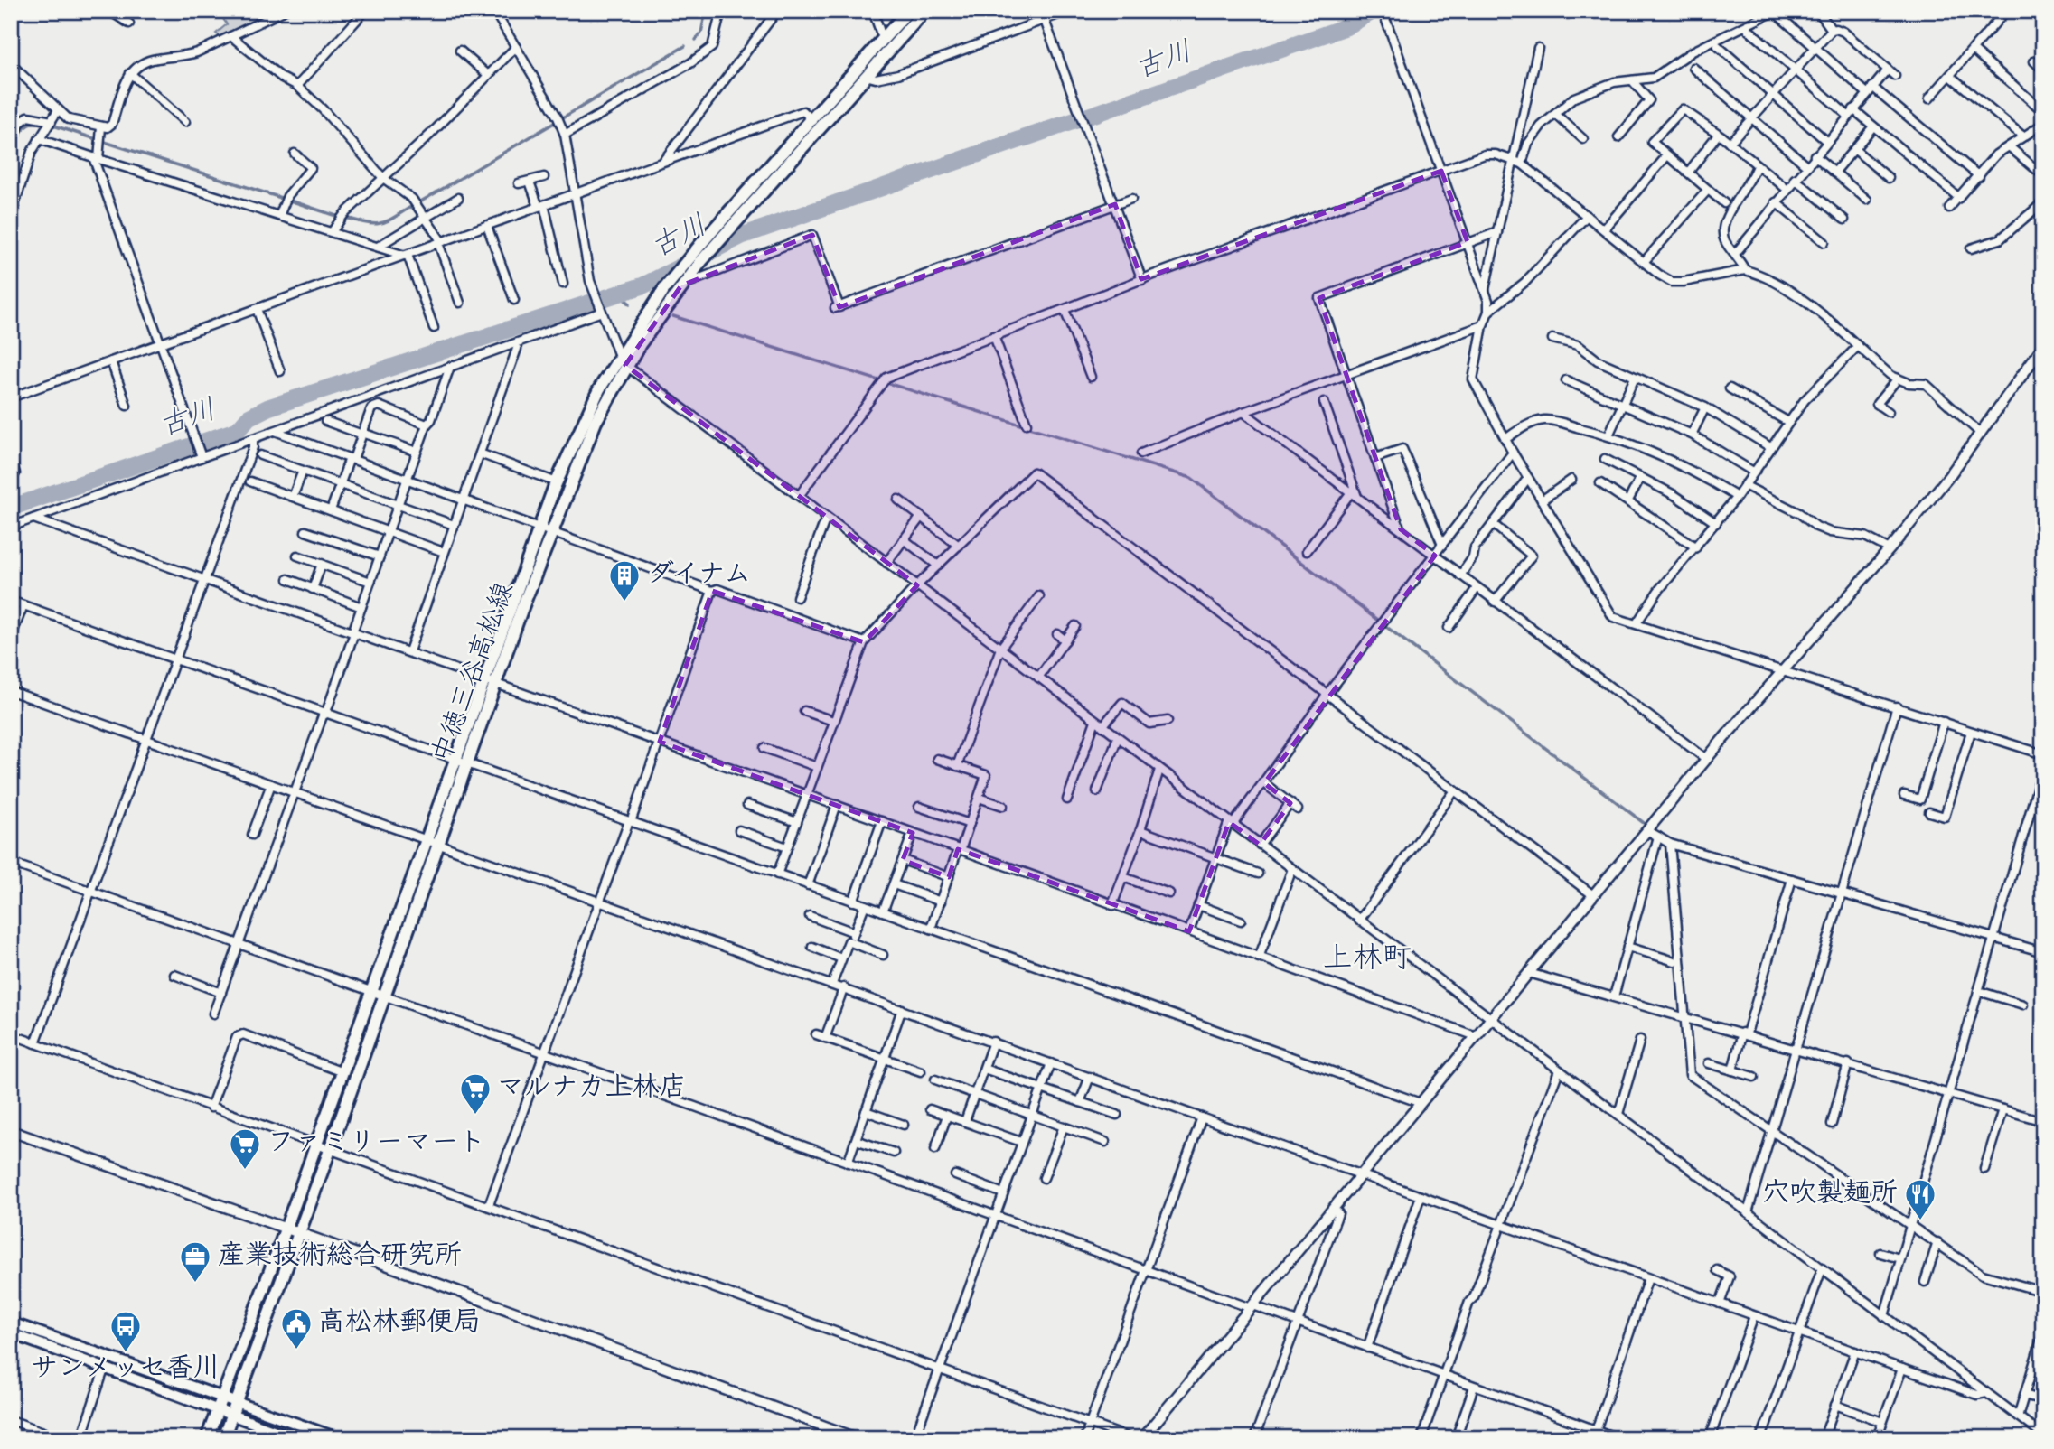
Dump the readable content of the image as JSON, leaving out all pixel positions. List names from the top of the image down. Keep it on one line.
{"streets":{"main road":["中徳三谷高松線"]},"districts":["上林町"],"water":["古川"],"places":{"building":["ダイナム"],"supermarket":["マルナカ上林店","ファミリーマート"],"restaurant":["穴吹製麺所"],"office":["産業技術総合研究所"],"public building":["高松林郵便局"],"bus stop":["サンメッセ香川"]}}
